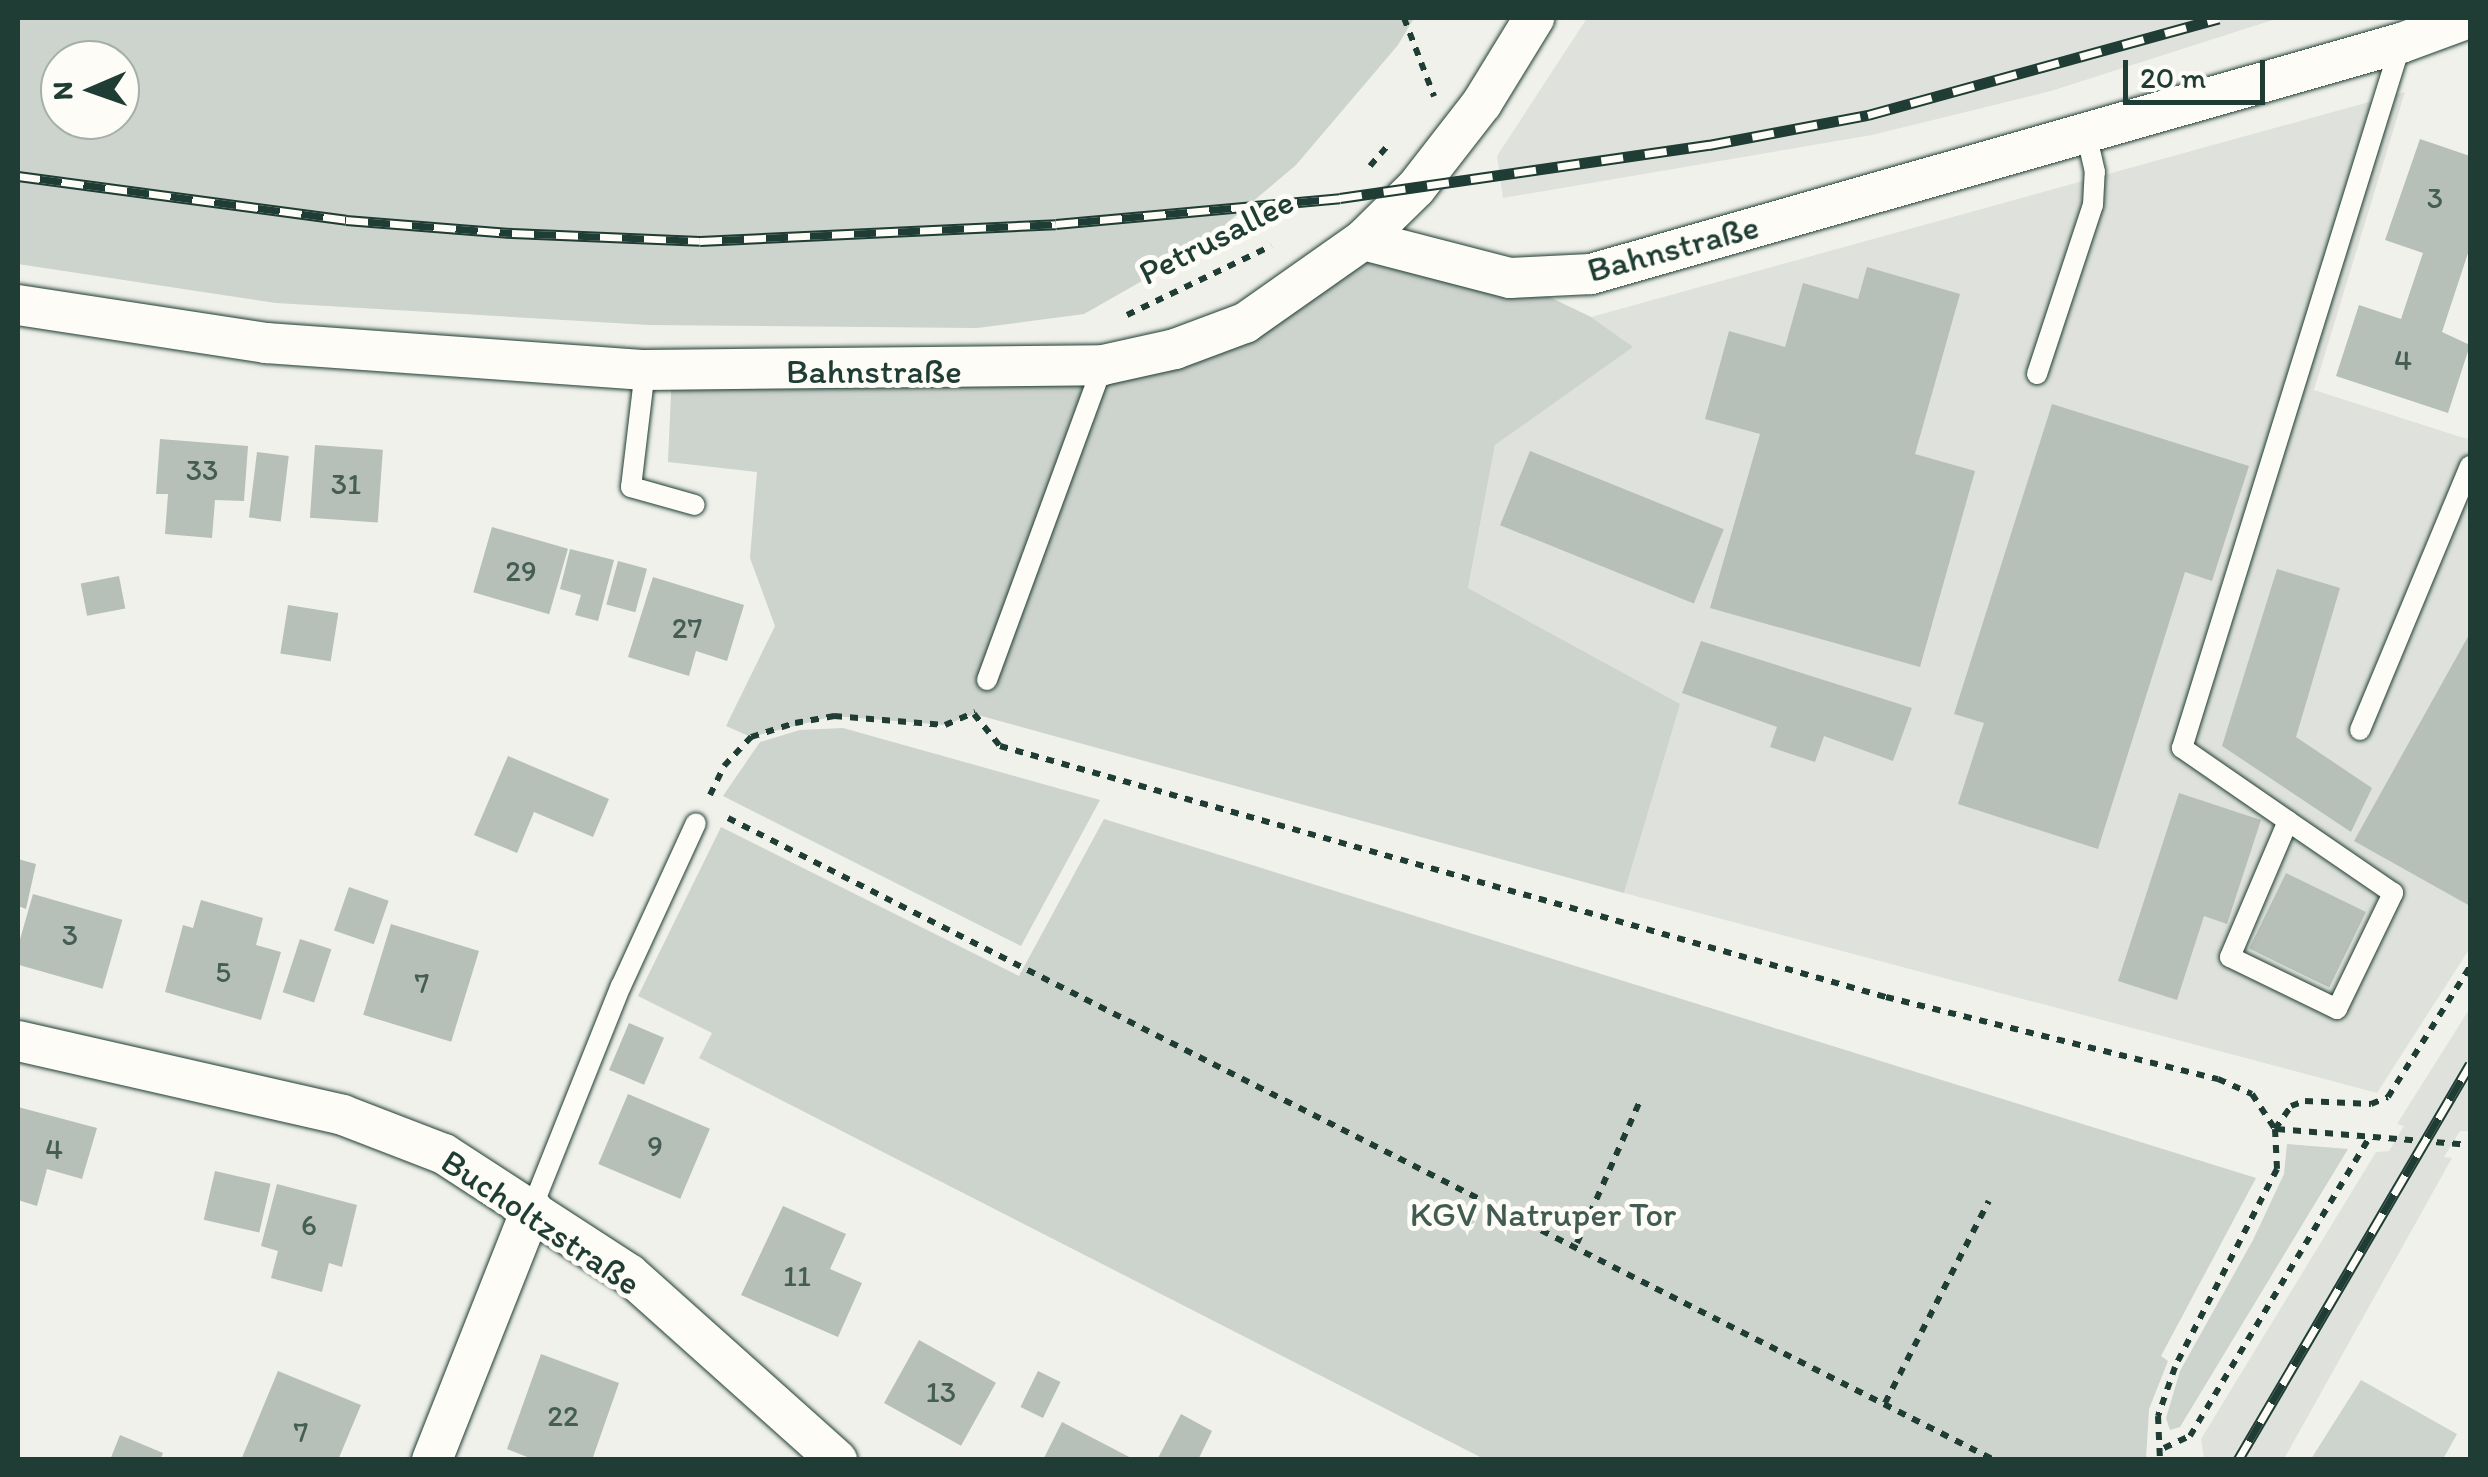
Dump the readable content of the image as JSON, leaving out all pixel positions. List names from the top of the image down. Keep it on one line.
{"streets":{"street":["Bahnstraße","Bucholtzstraße"],"path":["Petrusallee"]},"crossings":[["Petrusallee","Bahnstraße"]],"parks":["KGV Natruper Tor"],"house_numbers":["3","4","33","31","29","27","3","5","7","9","4","6","11","13","22","7"],"scale_bar":"20 m","north":"left"}
